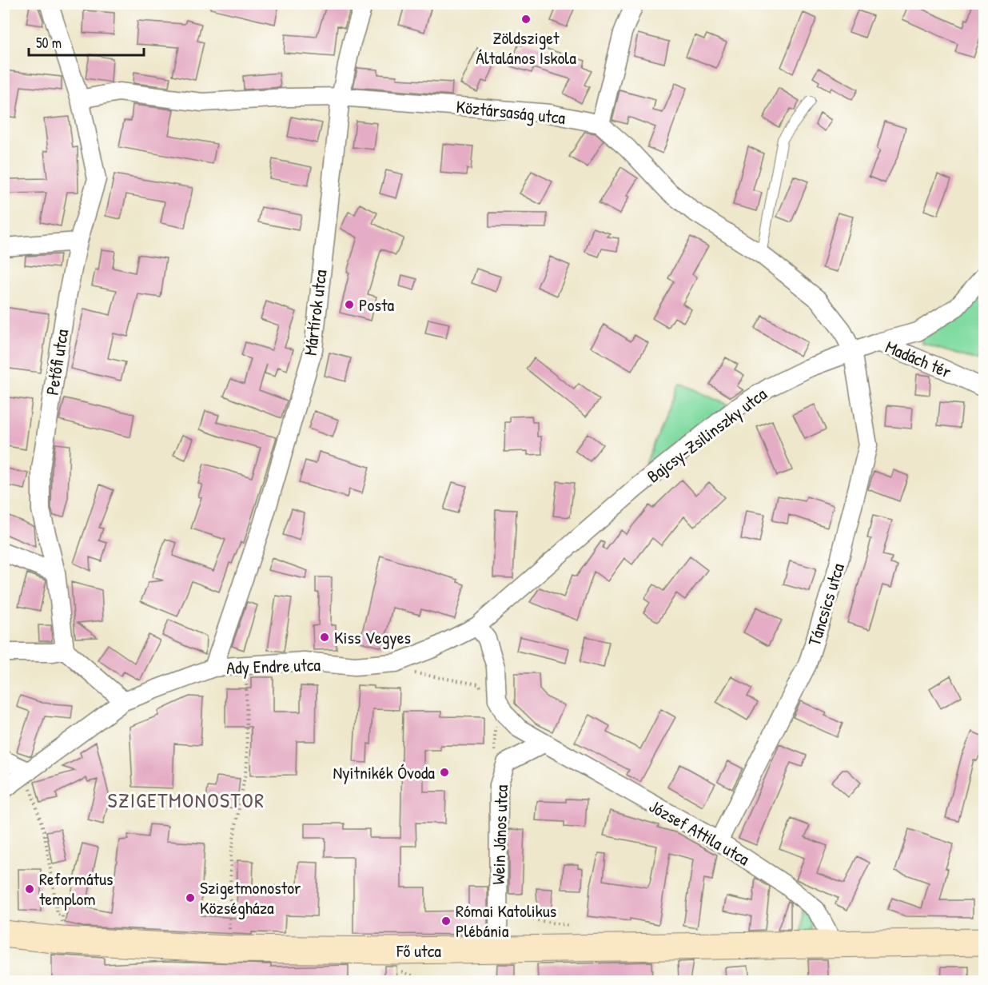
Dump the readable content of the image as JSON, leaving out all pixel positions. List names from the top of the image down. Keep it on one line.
{"streets":{"main road":["Fő utca"],"street":["Köztársaság utca","Mártírok utca","Madách tér","Petőfi utca","Bajcsy-Zsilinszky utca","Táncsics utca","Ady Endre utca","József Attila utca","Wein János utca"]},"crossings":[["Köztársaság utca","Mártírok utca"],["Köztársaság utca","Petőfi utca"],["Köztársaság utca","Bajcsy-Zsilinszky utca"],["Köztársaság utca","Táncsics utca"],["Mártírok utca","Ady Endre utca"],["Madách tér","Bajcsy-Zsilinszky utca"],["Bajcsy-Zsilinszky utca","Táncsics utca"],["Bajcsy-Zsilinszky utca","Ady Endre utca"],["Bajcsy-Zsilinszky utca","József Attila utca"],["Táncsics utca","József Attila utca"],["Ady Endre utca","József Attila utca"],["József Attila utca","Wein János utca"],["József Attila utca","Fő utca"],["Wein János utca","Fő utca"]],"districts":["SZIGETMONOSTOR"],"places":["Zöldsziget Általános Iskola","Posta","Kiss Vegyes","Nyitnikék Óvoda","Református templom","Szigetmonostor Községháza","Római Katolikus Plébánia"],"scale_bar":"50 m"}
